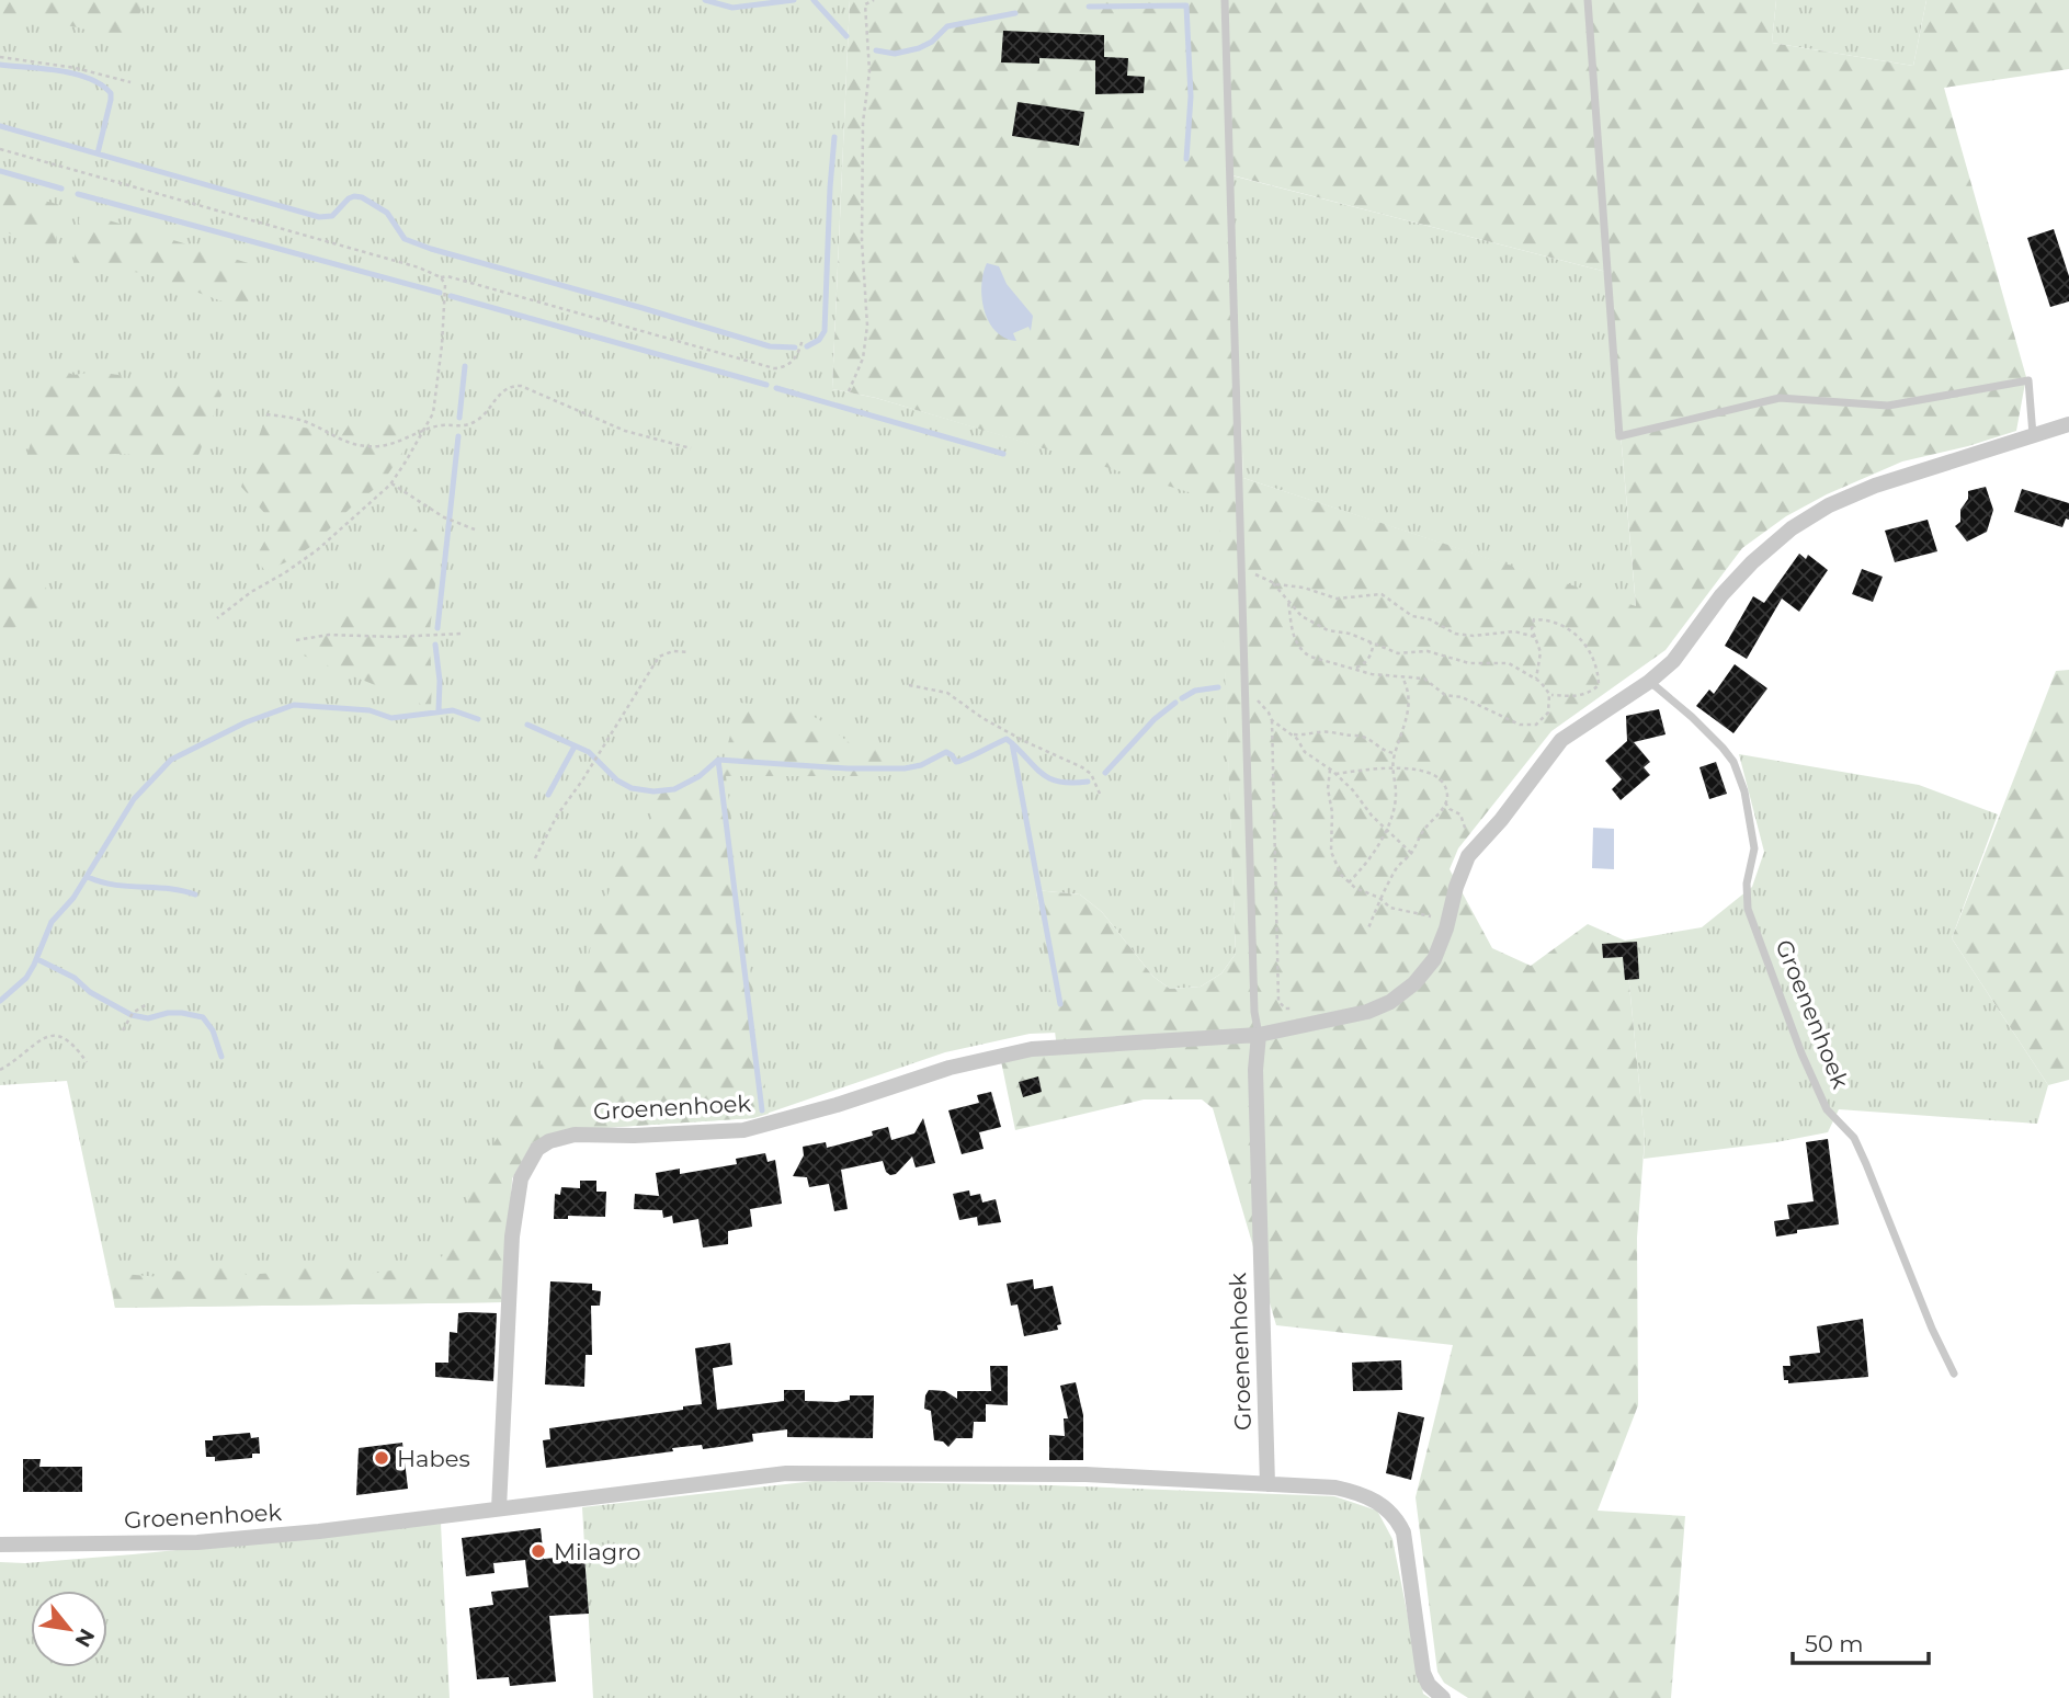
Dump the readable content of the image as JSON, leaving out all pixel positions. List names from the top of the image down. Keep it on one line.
{"streets":{"street":["Groenenhoek"]},"places":["Habes","Milagro"],"scale_bar":"50 m","north":"bottom right"}
